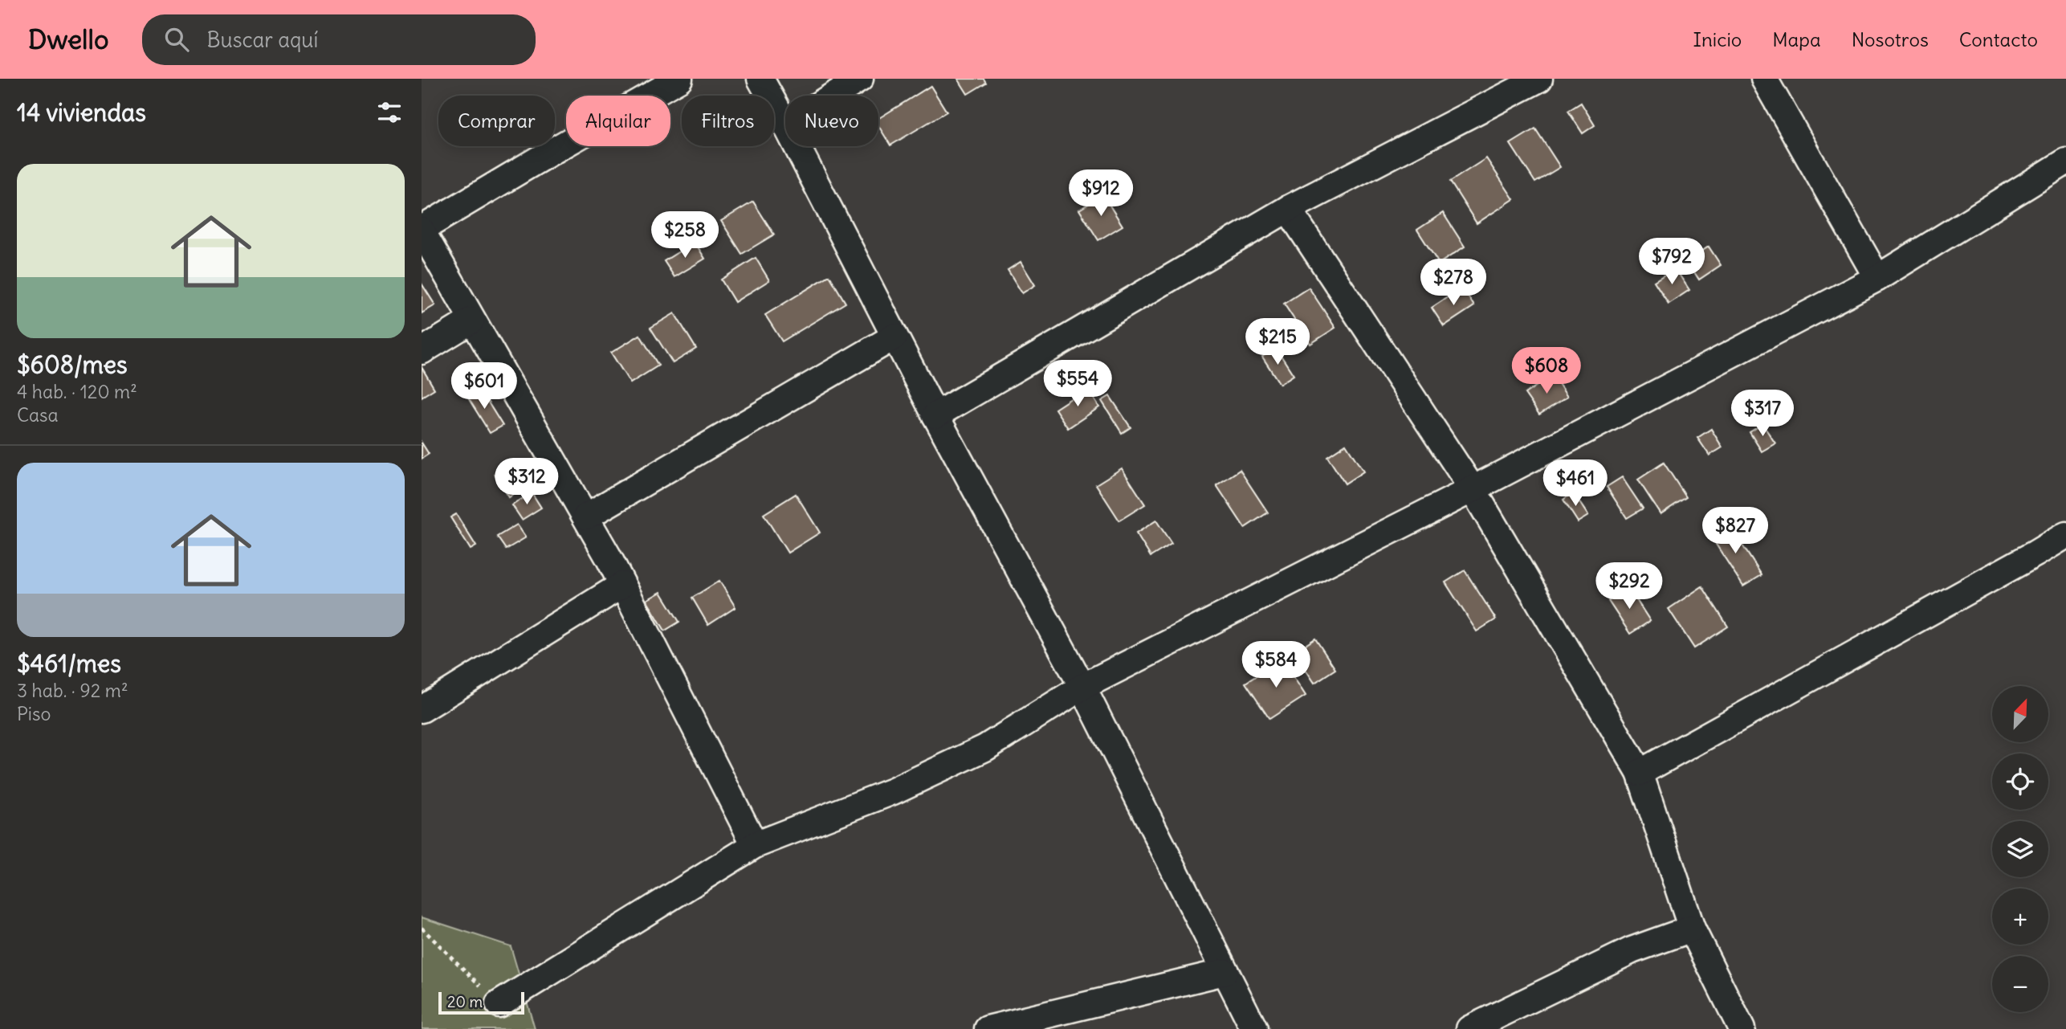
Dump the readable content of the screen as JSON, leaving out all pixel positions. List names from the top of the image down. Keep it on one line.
{"scale_bar":"20 m","north":"top right","page":{"header":"Dwello","search":"Buscar aquí","nav":["Inicio","Mapa","Nosotros","Contacto"],"heading":"14 viviendas","chip":["Comprar","Alquilar","Filtros","Nuevo"],"list":[{"name":"$608/mes","note":"4 hab. · 120 m² · Casa"},{"name":"$461/mes","note":"3 hab. · 92 m² · Piso"}],"price":["$912","$258","$792","$278","$215","$608","$554","$601","$317","$312","$461","$827","$292","$584"],"map_buttons":["+","−"],"scale":"20 m"}}
